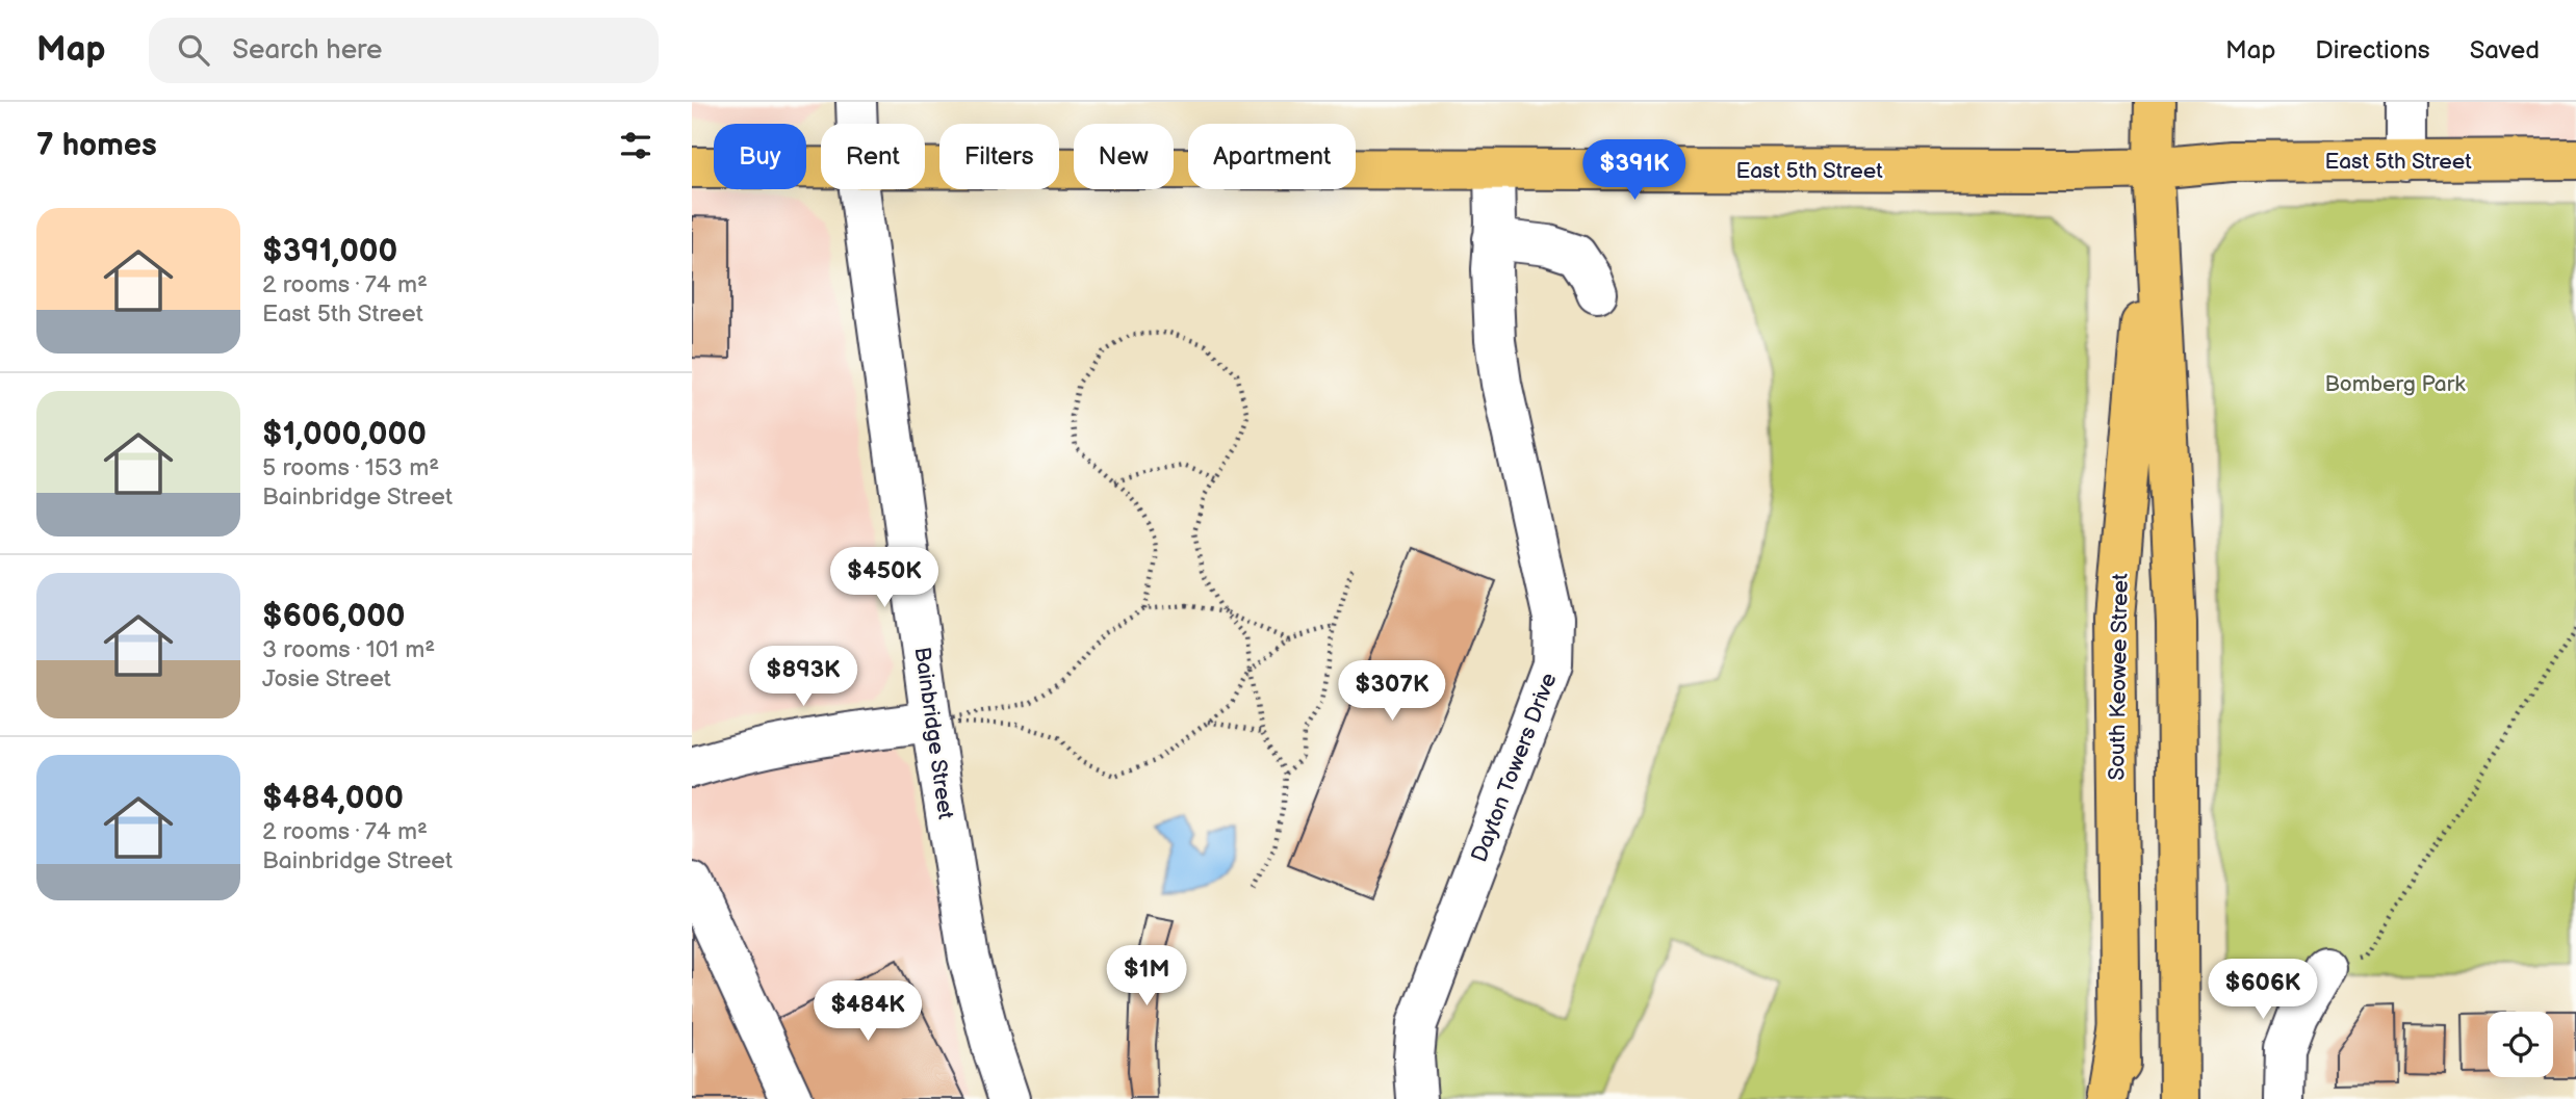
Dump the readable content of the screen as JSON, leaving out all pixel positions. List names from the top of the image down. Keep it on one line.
{"streets":{"main road":["East 5th Street","South Keowee Street"],"street":["Bainbridge Street","Dayton Towers Drive"]},"crossings":[["East 5th Street","South Keowee Street"],["East 5th Street","Dayton Towers Drive"]],"parks":["Bomberg Park"],"page":{"header":"Map","search":"Search here","nav":["Map","Directions","Saved"],"heading":"7 homes","chip":["Buy","Rent","Filters","New","Apartment"],"price":["$391K","$450K","$893K","$307K","$1M","$606K","$484K"],"list":[{"name":"$391,000","note":"2 rooms · 74 m² · East 5th Street"},{"name":"$1,000,000","note":"5 rooms · 153 m² · Bainbridge Street"},{"name":"$606,000","note":"3 rooms · 101 m² · Josie Street"},{"name":"$484,000","note":"2 rooms · 74 m² · Bainbridge Street"}]}}
